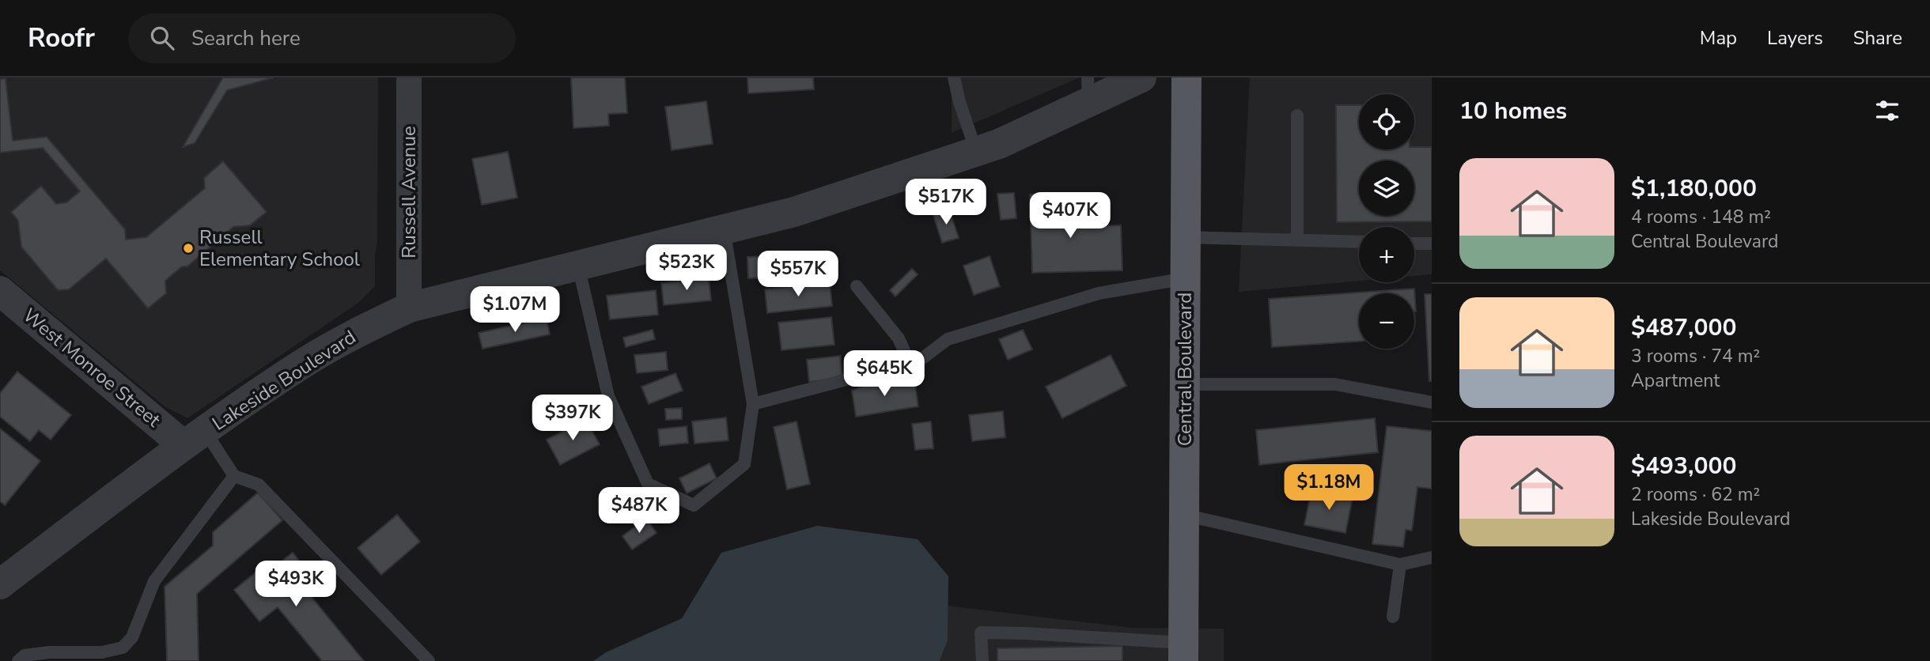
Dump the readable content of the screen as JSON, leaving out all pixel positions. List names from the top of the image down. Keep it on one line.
{"streets":{"main road":["Central Boulevard"],"street":["Russell Avenue","West Monroe Street","Lakeside Boulevard"]},"crossings":[["Russell Avenue","Lakeside Boulevard"],["West Monroe Street","Lakeside Boulevard"]],"places":["Russell Elementary School"],"page":{"header":"Roofr","search":"Search here","nav":["Map","Layers","Share"],"heading":"10 homes","map_buttons":["+","−"],"list":[{"name":"$1,180,000","note":"4 rooms · 148 m² · Central Boulevard"},{"name":"$487,000","note":"3 rooms · 74 m² · Apartment"},{"name":"$493,000","note":"2 rooms · 62 m² · Lakeside Boulevard"}],"price":["$517K","$407K","$523K","$557K","$1.07M","$645K","$397K","$1.18M","$487K","$493K"]}}
